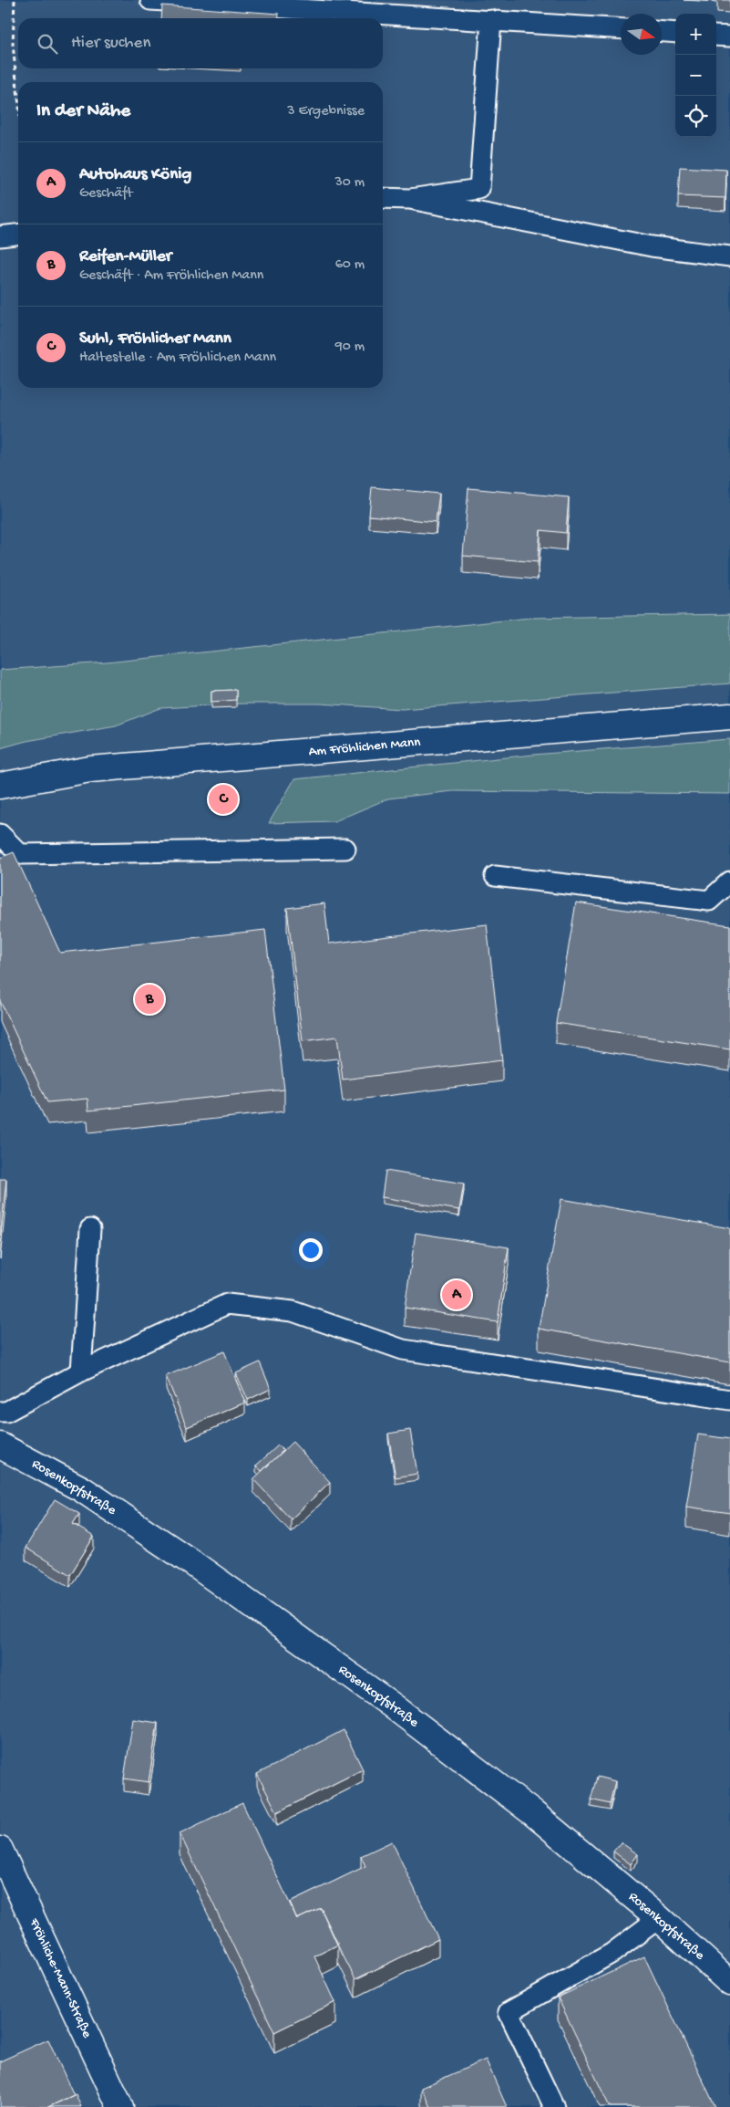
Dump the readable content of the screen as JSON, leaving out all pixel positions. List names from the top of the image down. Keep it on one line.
{"streets":{"street":["Am Fröhlichen Mann","Rosenkopfstraße","Fröhliche-Mann-Straße"]},"north":"right","page":{"map_buttons":["+","−"],"search":"Hier suchen","heading":["In der Nähe","3 Ergebnisse"],"list":[{"mark":"A","name":"Autohaus König","note":"Geschäft","value":"30 m"},{"mark":"B","name":"Reifen-Müller","note":"Geschäft · Am Fröhlichen Mann","value":"60 m"},{"mark":"C","name":"Suhl, Fröhlicher Mann","note":"Haltestelle · Am Fröhlichen Mann","value":"90 m"}],"pins":["C","B","A"]}}
